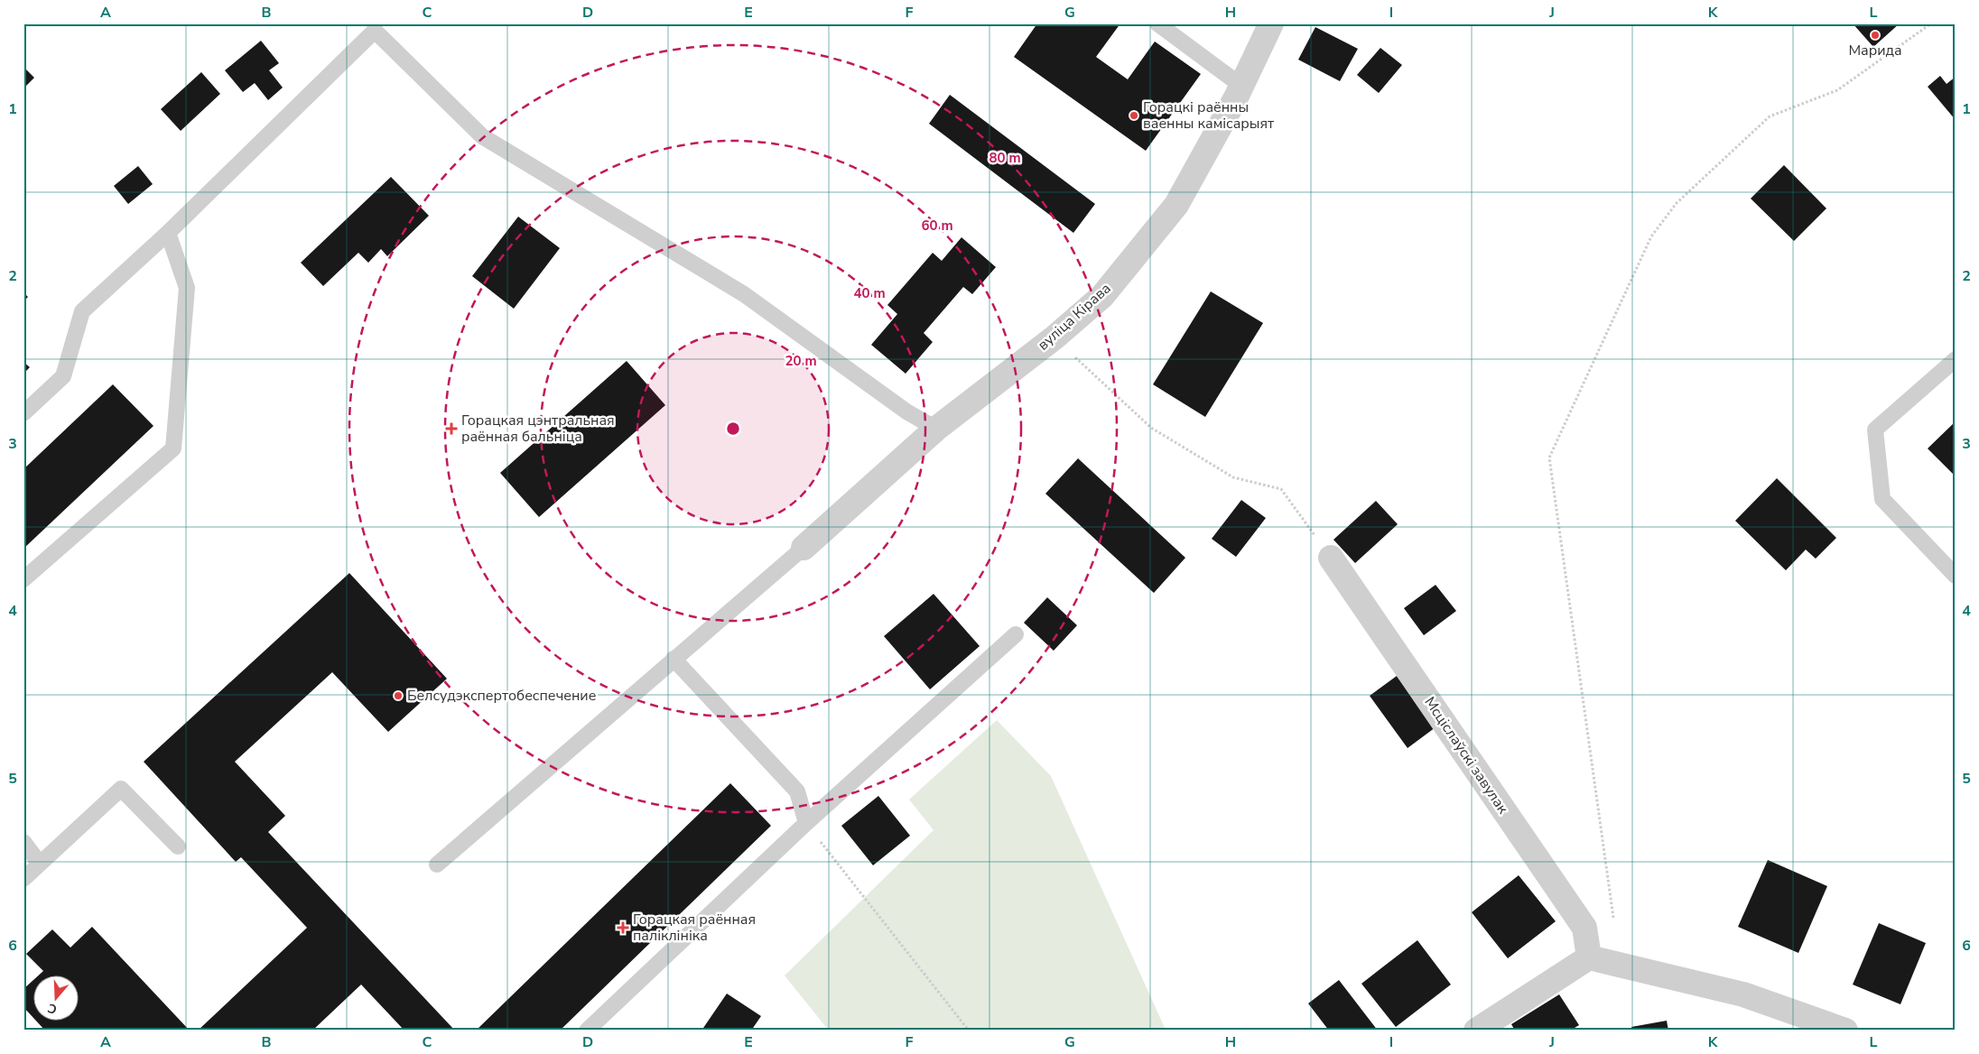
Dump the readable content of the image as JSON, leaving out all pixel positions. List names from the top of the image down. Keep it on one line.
{"streets":{"street":["вуліца Кірава","Мсціслаўскі завулак"]},"places":{"other":["Марида","Горацкі раённы ваенны камісарыят","Белсудэкспертобеспечение"],"health":["Горацкая цэнтральная раённая бальніца","Горацкая раённая паліклініка"]},"north":"bottom","grid":{"columns":["A","B","C","D","E","F","G","H","I","J","K","L"],"rows":["1","2","3","4","5","6"]},"rings":["80 m","60 m","40 m","20 m"]}
